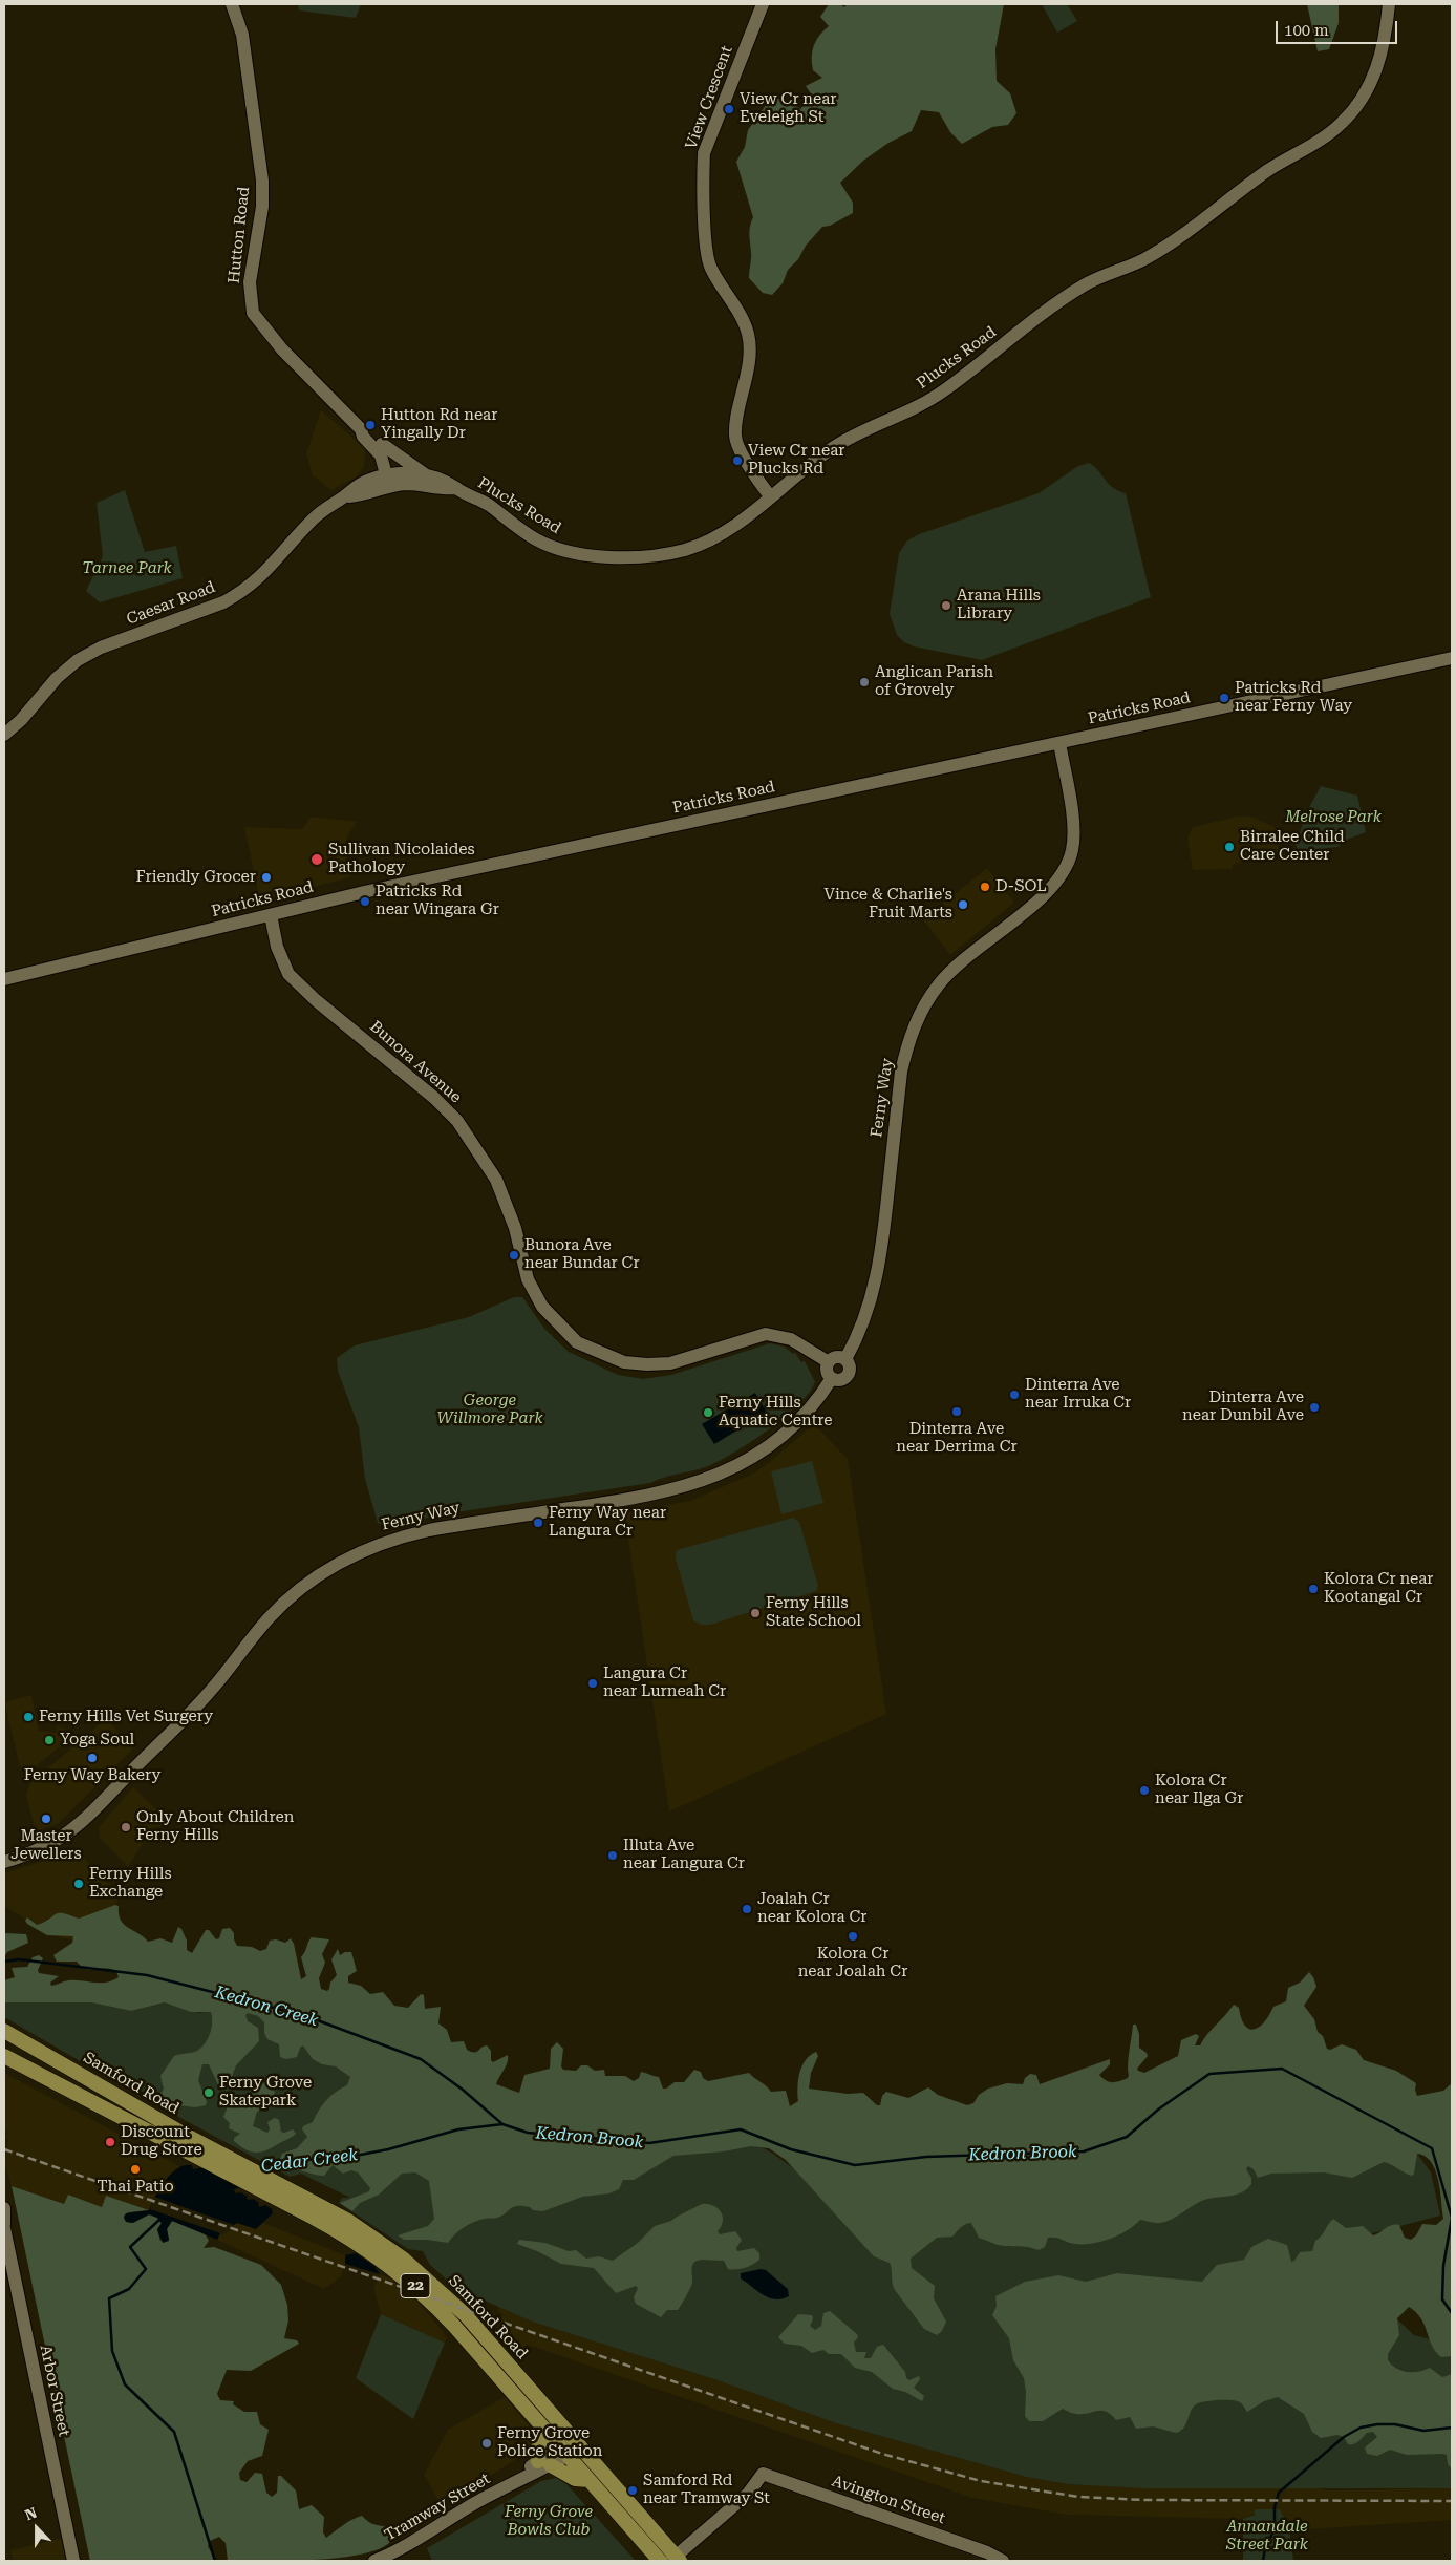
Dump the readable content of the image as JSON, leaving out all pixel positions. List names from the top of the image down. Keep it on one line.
{"streets":{"main road":["Samford Road","22"],"street":["View Crescent","Hutton Road","Plucks Road","Caesar Road","Patricks Road","Bunora Avenue","Ferny Way","Arbor Street","Avington Street","Tramway Street"]},"crossings":[["View Crescent","Plucks Road"],["Hutton Road","Plucks Road"],["Hutton Road","Caesar Road"],["Plucks Road","Caesar Road"],["Patricks Road","Bunora Avenue"],["Patricks Road","Ferny Way"],["Bunora Avenue","Ferny Way"],["Samford Road","Avington Street"],["Samford Road","Tramway Street"]],"water":["Kedron Creek","Kedron Brook","Cedar Creek"],"parks":["Tarnee Park","Melrose Park","George Willmore Park","Ferny Grove Bowls Club","Annandale Street Park"],"places":["View Cr near Eveleigh St","Hutton Rd near Yingally Dr","View Cr near Plucks Rd","Arana Hills Library","Anglican Parish of Grovely","Patricks Rd near Ferny Way","Birralee Child Care Center","Sullivan Nicolaides Pathology","Friendly Grocer","D-SOL","Patricks Rd near Wingara Gr","Vince & Charlie's Fruit Marts","Bunora Ave near Bundar Cr","Dinterra Ave near Irruka Cr","Dinterra Ave near Dunbil Ave","Dinterra Ave near Derrima Cr","Ferny Hills Aquatic Centre","Ferny Way near Langura Cr","Kolora Cr near Kootangal Cr","Ferny Hills State School","Langura Cr near Lurneah Cr","Ferny Hills Vet Surgery","Yoga Soul","Ferny Way Bakery","Kolora Cr near Ilga Gr","Master Jewellers","Only About Children Ferny Hills","Illuta Ave near Langura Cr","Ferny Hills Exchange","Joalah Cr near Kolora Cr","Kolora Cr near Joalah Cr","Ferny Grove Skatepark","Discount Drug Store","Thai Patio","Ferny Grove Police Station","Samford Rd near Tramway St"],"scale_bar":"100 m","north":"top"}
